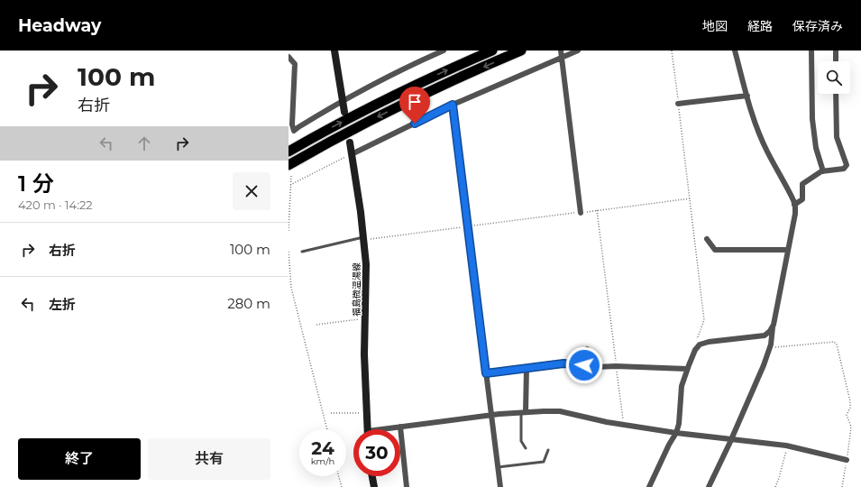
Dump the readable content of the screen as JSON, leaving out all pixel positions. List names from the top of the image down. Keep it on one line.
{"streets":{"main road":["福島微温湯線"]},"page":{"header":"Headway","nav":["地図","経路","保存済み"],"turn":["100 m","右折"],"heading":["1 分","420 m · 14:22"],"list":[{"name":"右折","value":"100 m"},{"name":"左折","value":"280 m"}],"speed":"24 km/h","limit":"30","buttons":["終了","共有"]}}
